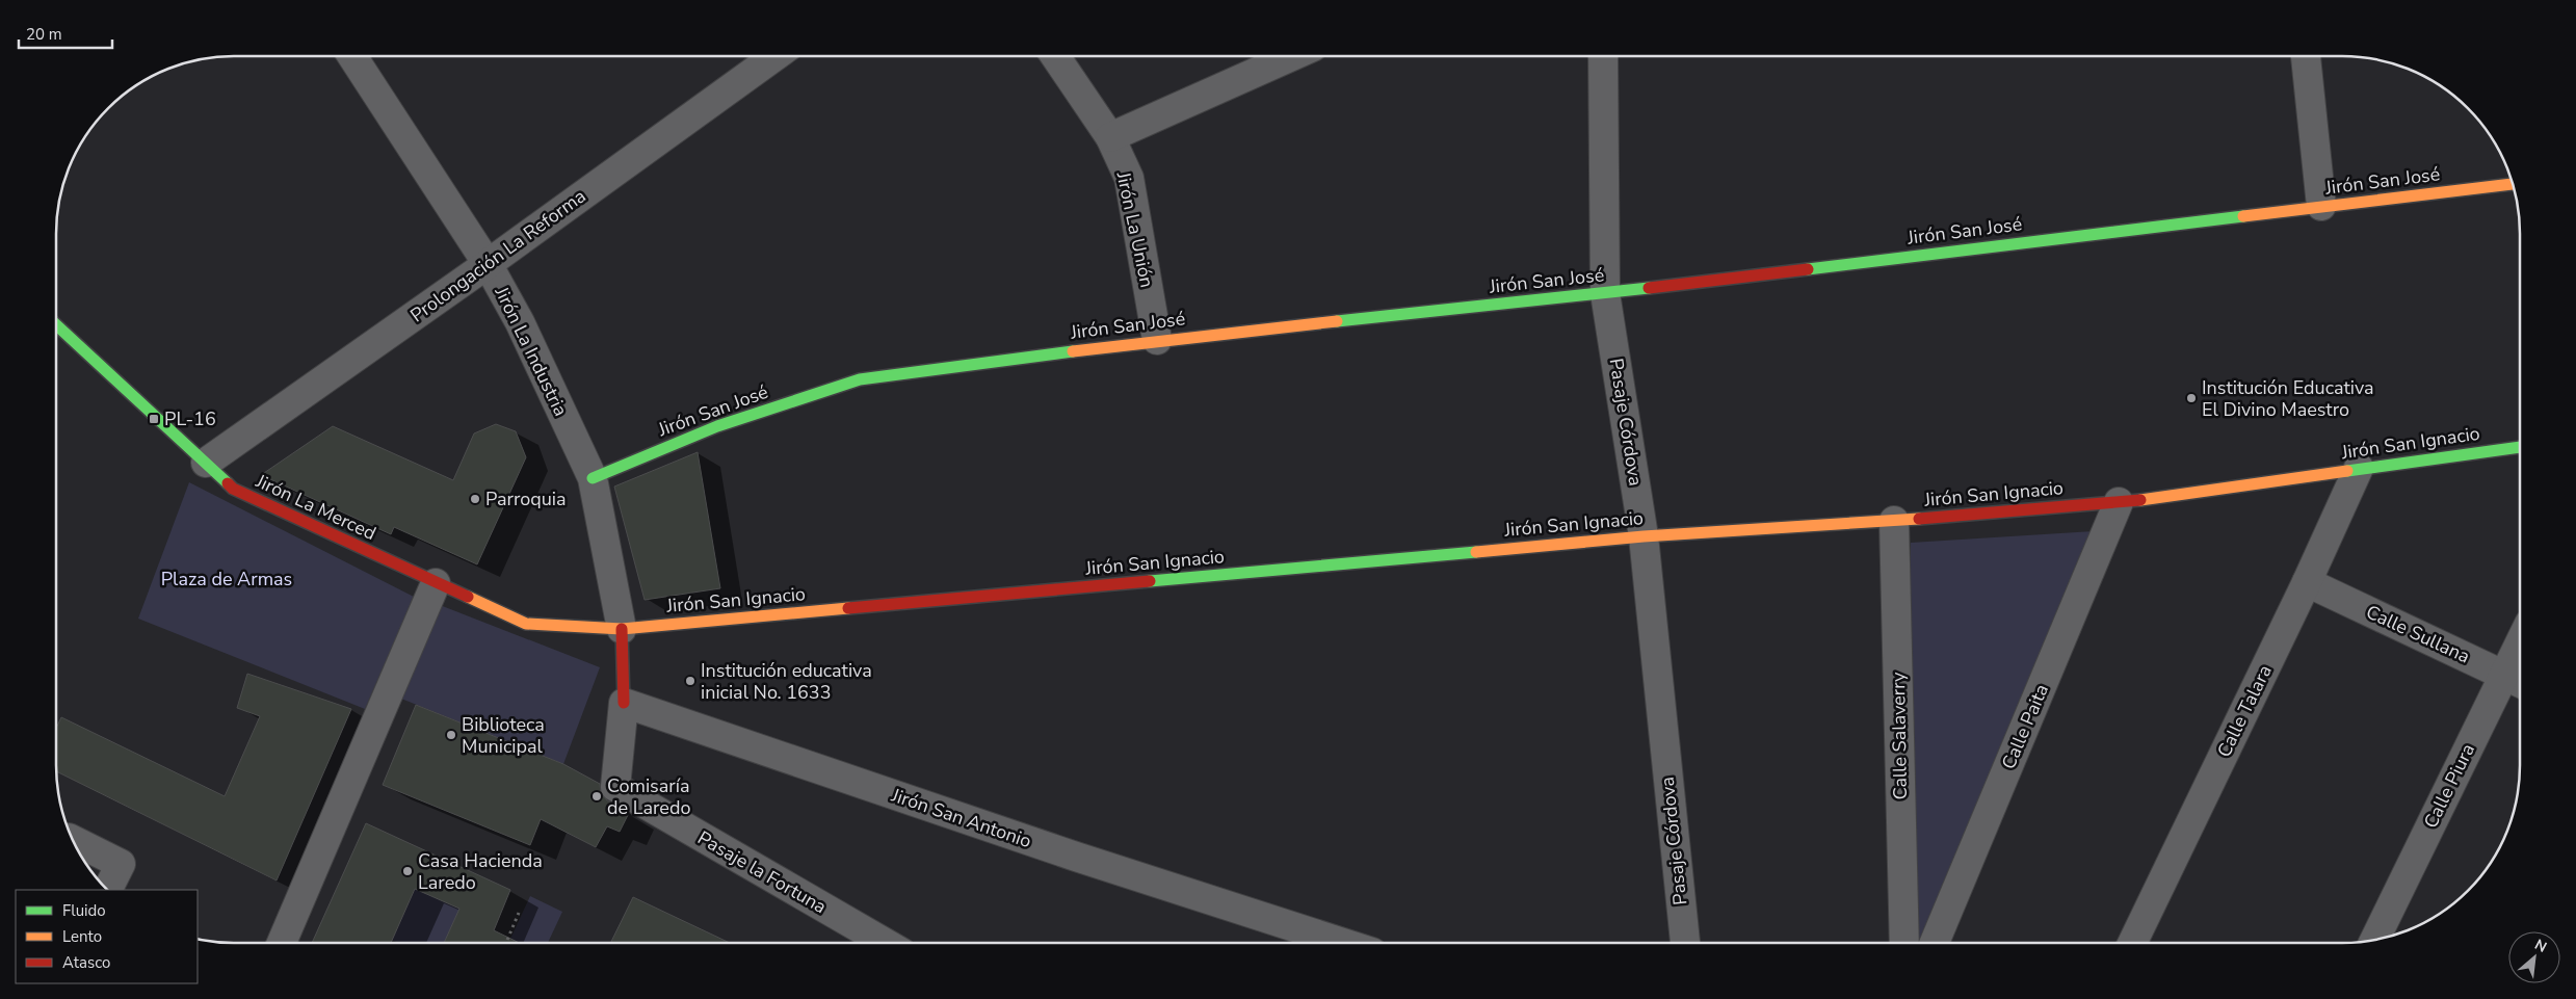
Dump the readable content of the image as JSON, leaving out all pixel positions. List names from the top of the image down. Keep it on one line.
{"streets":{"street":["Jirón San José","Jirón La Unión","Prolongación La Reforma","Jirón La Industria","Pasaje Córdova","Jirón San Ignacio","Jirón La Merced","Calle Sullana","Calle Talara","Calle Paita","Calle Salaverry","Calle Piura","Jirón San Antonio","Pasaje la Fortuna"]},"crossings":[["Jirón San José","Jirón La Unión"],["Jirón San José","Jirón La Industria"],["Jirón San José","Pasaje Córdova"],["Prolongación La Reforma","Jirón La Industria"],["Prolongación La Reforma","Jirón La Merced"],["Jirón La Industria","Jirón San Ignacio"],["Jirón La Industria","Jirón La Merced"],["Pasaje Córdova","Jirón San Ignacio"],["Jirón San Ignacio","Jirón La Merced"],["Jirón San Ignacio","Calle Talara"],["Jirón San Ignacio","Calle Paita"],["Jirón San Ignacio","Calle Salaverry"],["Calle Sullana","Calle Talara"],["Calle Sullana","Calle Piura"],["Jirón San Antonio","Pasaje la Fortuna"]],"parks":["Plaza de Armas"],"places":{"other":["Institución Educativa El Divino Maestro","Parroquia","Institución educativa inicial No. 1633","Biblioteca Municipal","Comisaría de Laredo","Casa Hacienda Laredo"],"transit":["PL-16"]},"legend":["Fluido","Lento","Atasco"],"scale_bar":"20 m","north":"top right"}
